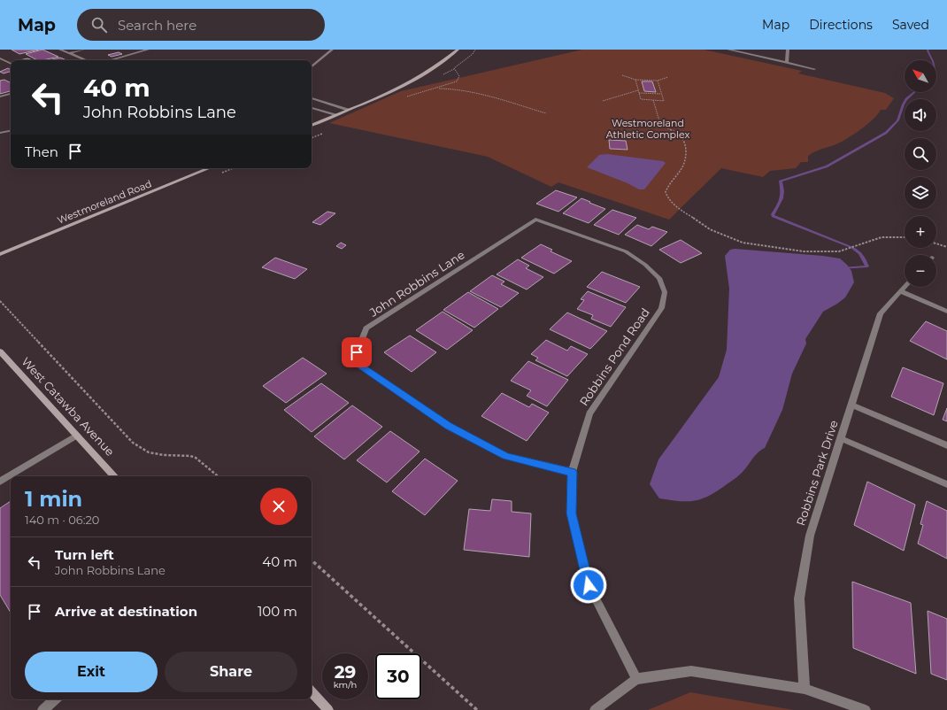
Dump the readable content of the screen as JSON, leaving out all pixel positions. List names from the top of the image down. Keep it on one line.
{"streets":{"street":["Westmoreland Road","John Robbins Lane","Robbins Pond Road","West Catawba Avenue","Robbins Park Drive"]},"crossings":[["John Robbins Lane","Robbins Pond Road"]],"parks":["Westmoreland Athletic Complex"],"north":"top left","page":{"header":"Map","search":"Search here","nav":["Map","Directions","Saved"],"map_buttons":["+","−"],"turn":["40 m","John Robbins Lane"],"then":"Then","heading":["1 min","140 m · 06:20"],"list":[{"name":"Turn left","note":"John Robbins Lane","value":"40 m"},{"name":"Arrive at destination","value":"100 m"}],"buttons":["Exit","Share"],"speed":"29 km/h","limit":"30"}}
